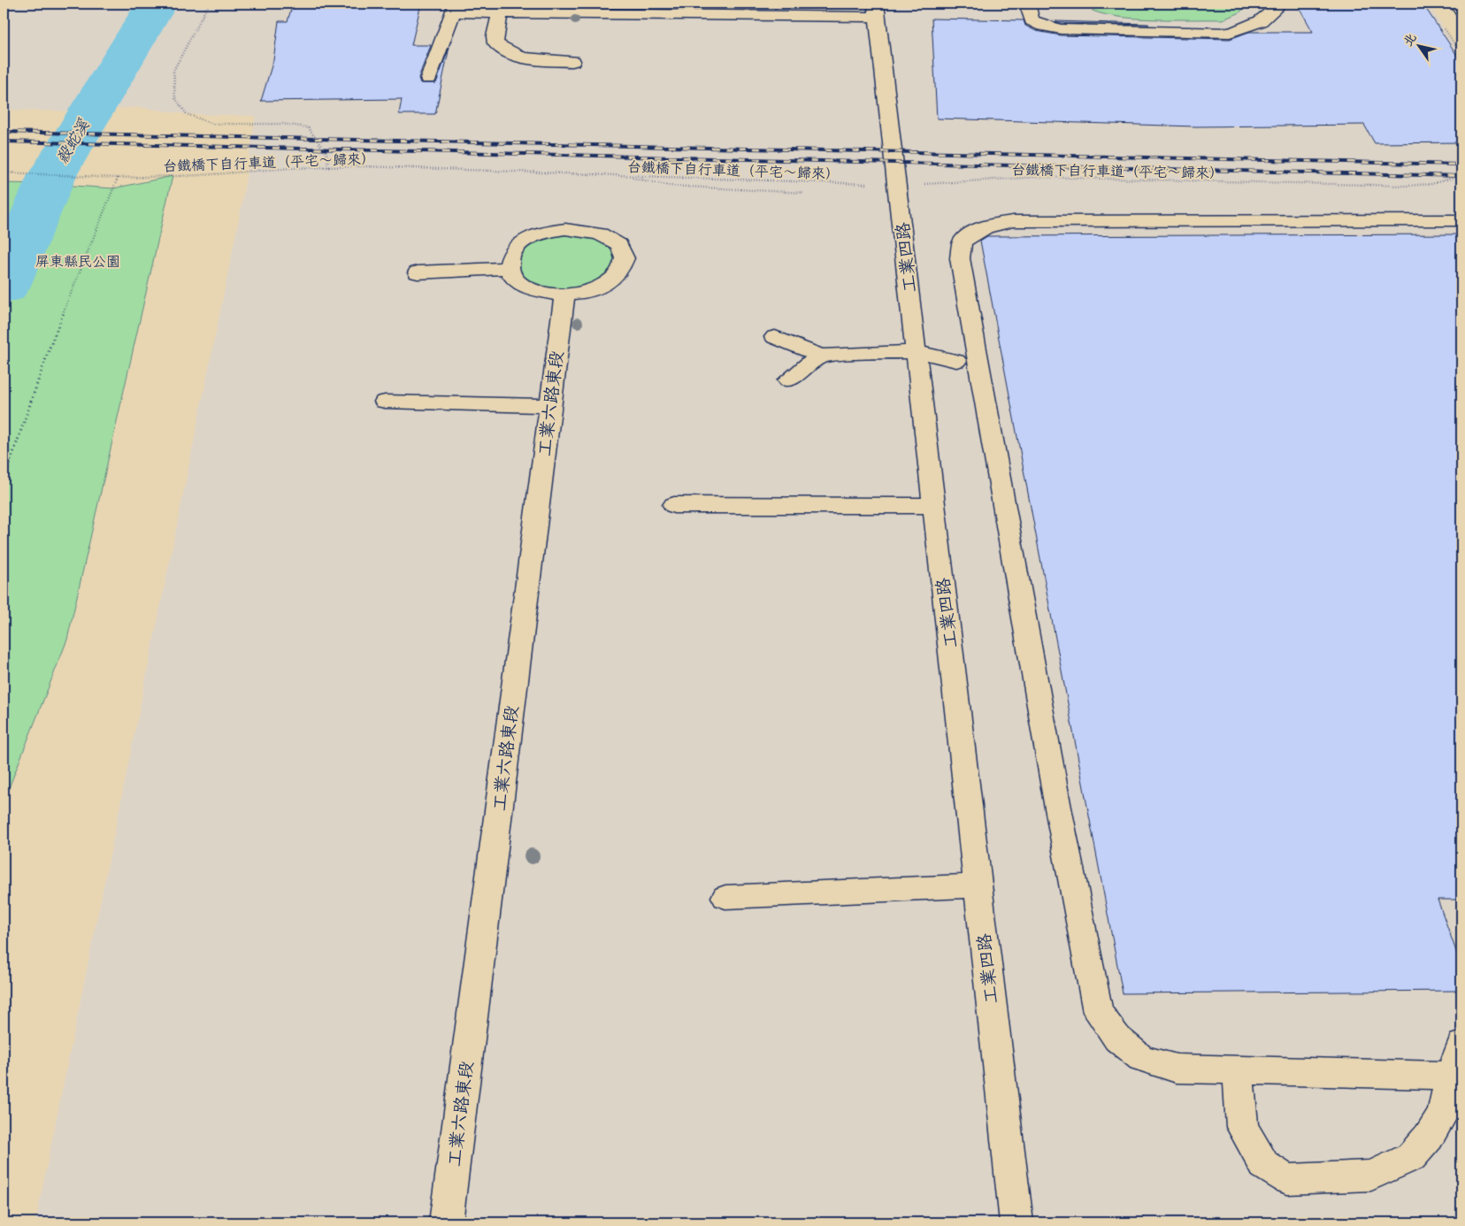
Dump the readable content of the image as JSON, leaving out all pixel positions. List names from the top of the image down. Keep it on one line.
{"streets":{"street":["工業四路","工業六路東段"],"path":["台鐵橋下自行車道（平宅～歸來）"]},"crossings":[["台鐵橋下自行車道（平宅～歸來）","工業四路"]],"water":["殺蛇溪"],"parks":["屏東縣民公園"],"north":"top left"}
